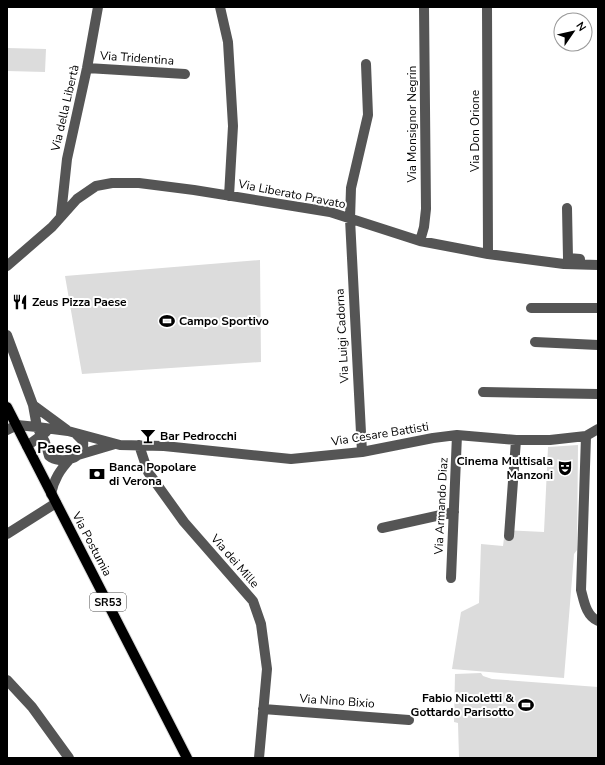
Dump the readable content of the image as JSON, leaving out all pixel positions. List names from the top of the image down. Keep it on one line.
{"streets":{"main road":["Via Postumia","SR53"],"street":["Via Tridentina","Via della Libertà","Via Monsignor Negrin","Via Don Orione","Via Liberato Pravato","Via Luigi Cadorna","Via Cesare Battisti","Via Armando Diaz","Via dei Mille","Via Nino Bixio"]},"crossings":[["Via Tridentina","Via della Libertà"],["Via della Libertà","Via Liberato Pravato"],["Via Monsignor Negrin","Via Liberato Pravato"],["Via Don Orione","Via Liberato Pravato"],["Via Liberato Pravato","Via Luigi Cadorna"],["Via Luigi Cadorna","Via Cesare Battisti"],["Via Cesare Battisti","Via Armando Diaz"],["Via Cesare Battisti","Via dei Mille"],["Via dei Mille","Via Nino Bixio"]],"districts":["Paese"],"places":{"restaurant":["Zeus Pizza Paese"],"sports":["Campo Sportivo","Fabio Nicoletti & Gottardo Parisotto"],"bar":["Bar Pedrocchi"],"theatre":["Cinema Multisala Manzoni"],"bank":["Banca Popolare di Verona"]},"north":"top right"}
